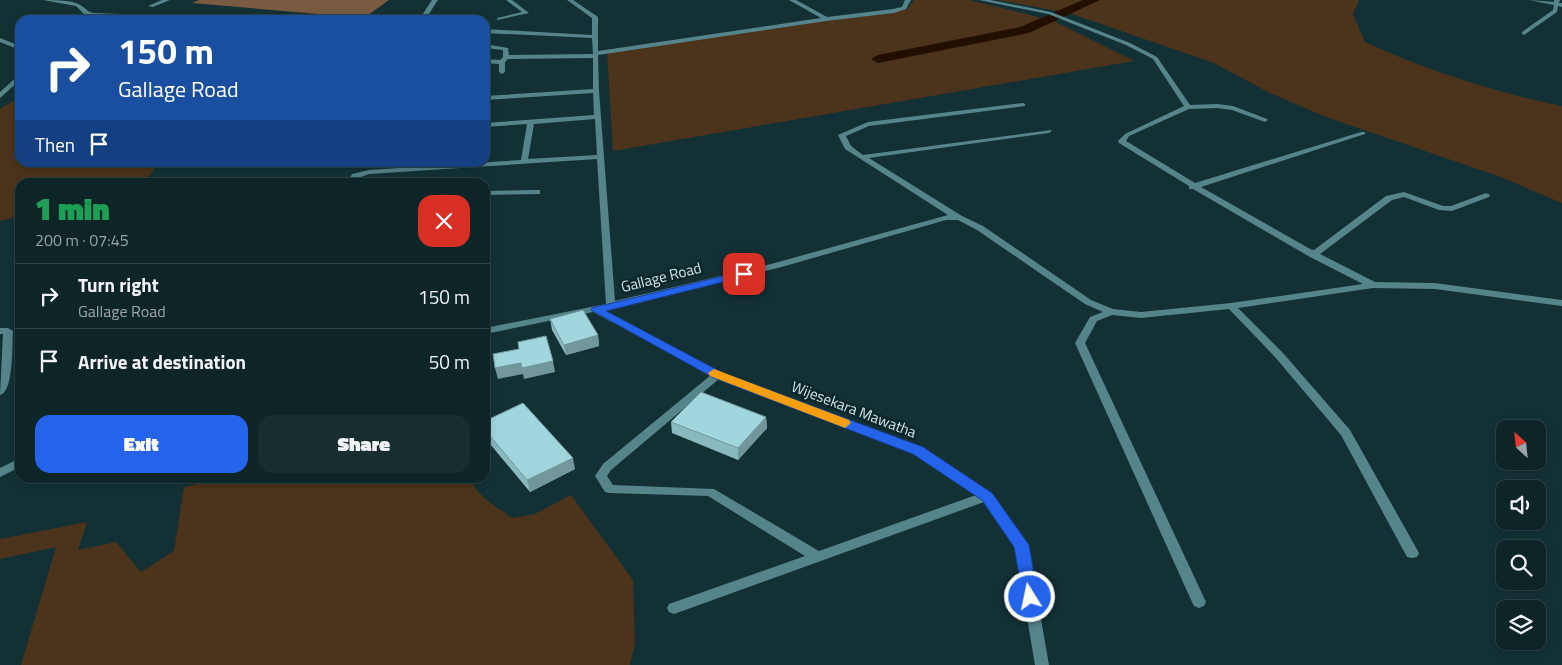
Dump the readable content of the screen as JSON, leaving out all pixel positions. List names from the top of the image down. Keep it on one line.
{"streets":{"street":["Gallage Road","Wijesekara Mawatha"]},"crossings":[["Gallage Road","Wijesekara Mawatha"]],"north":"top left","page":{"turn":["150 m","Gallage Road"],"then":"Then","heading":["1 min","200 m · 07:45"],"list":[{"name":"Turn right","note":"Gallage Road","value":"150 m"},{"name":"Arrive at destination","value":"50 m"}],"buttons":["Exit","Share"]}}
